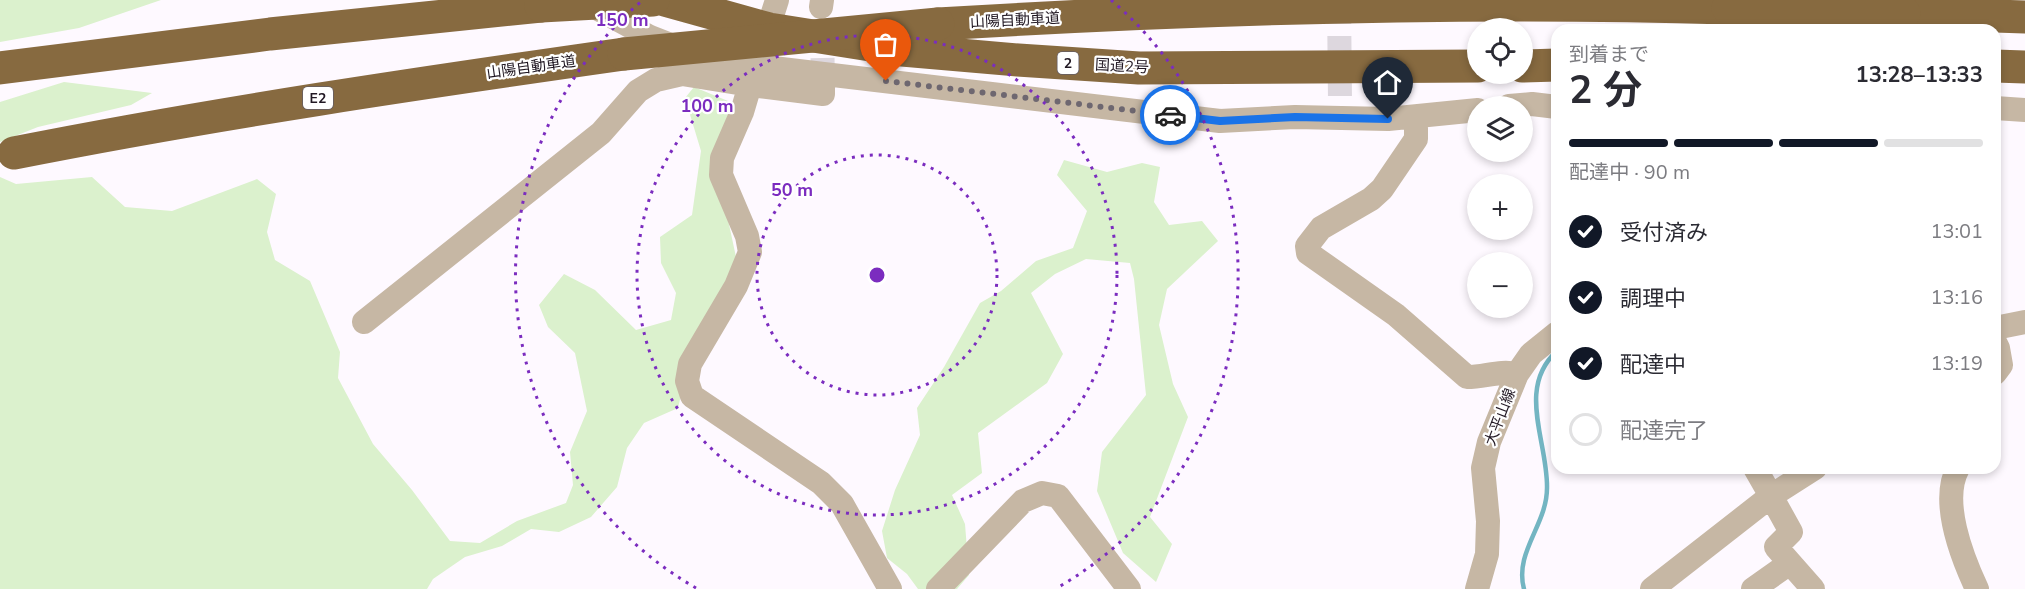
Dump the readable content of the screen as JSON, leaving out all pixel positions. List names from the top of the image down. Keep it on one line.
{"streets":{"highway":["山陽自動車道","2","国道2号","E2"],"street":["大平山線"]},"page":{"map_buttons":["+","−"],"heading":["2 分","到着まで","13:28–13:33"],"bar":"配達中 · 90 m","list":[["受付済み","13:01"],["調理中","13:16"],["配達中","13:19"],"配達完了"]},"rings":["150 m","100 m","50 m"]}
